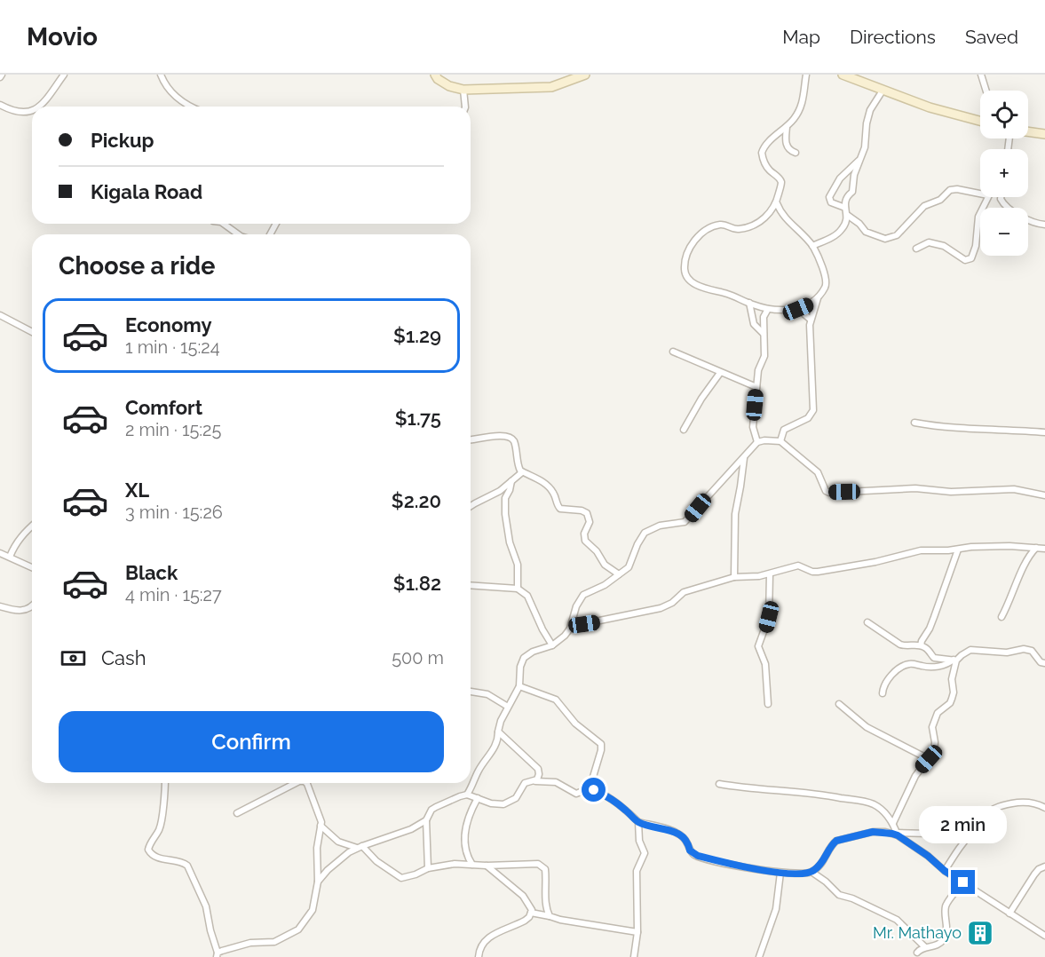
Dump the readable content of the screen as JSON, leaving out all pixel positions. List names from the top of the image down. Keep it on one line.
{"places":{"building":["Mr. Mathayo"]},"page":{"header":"Movio","nav":["Map","Directions","Saved"],"map_buttons":["+","−"],"banner":["Pickup","Kigala Road"],"heading":"Choose a ride","list":[{"name":"Economy","note":"1 min · 15:24","value":"$1.29"},{"name":"Comfort","note":"2 min · 15:25","value":"$1.75"},{"name":"XL","note":"3 min · 15:26","value":"$2.20"},{"name":"Black","note":"4 min · 15:27","value":"$1.82"}],"pay":["Cash","500 m"],"buttons":"Confirm","bubble":"2 min"}}
